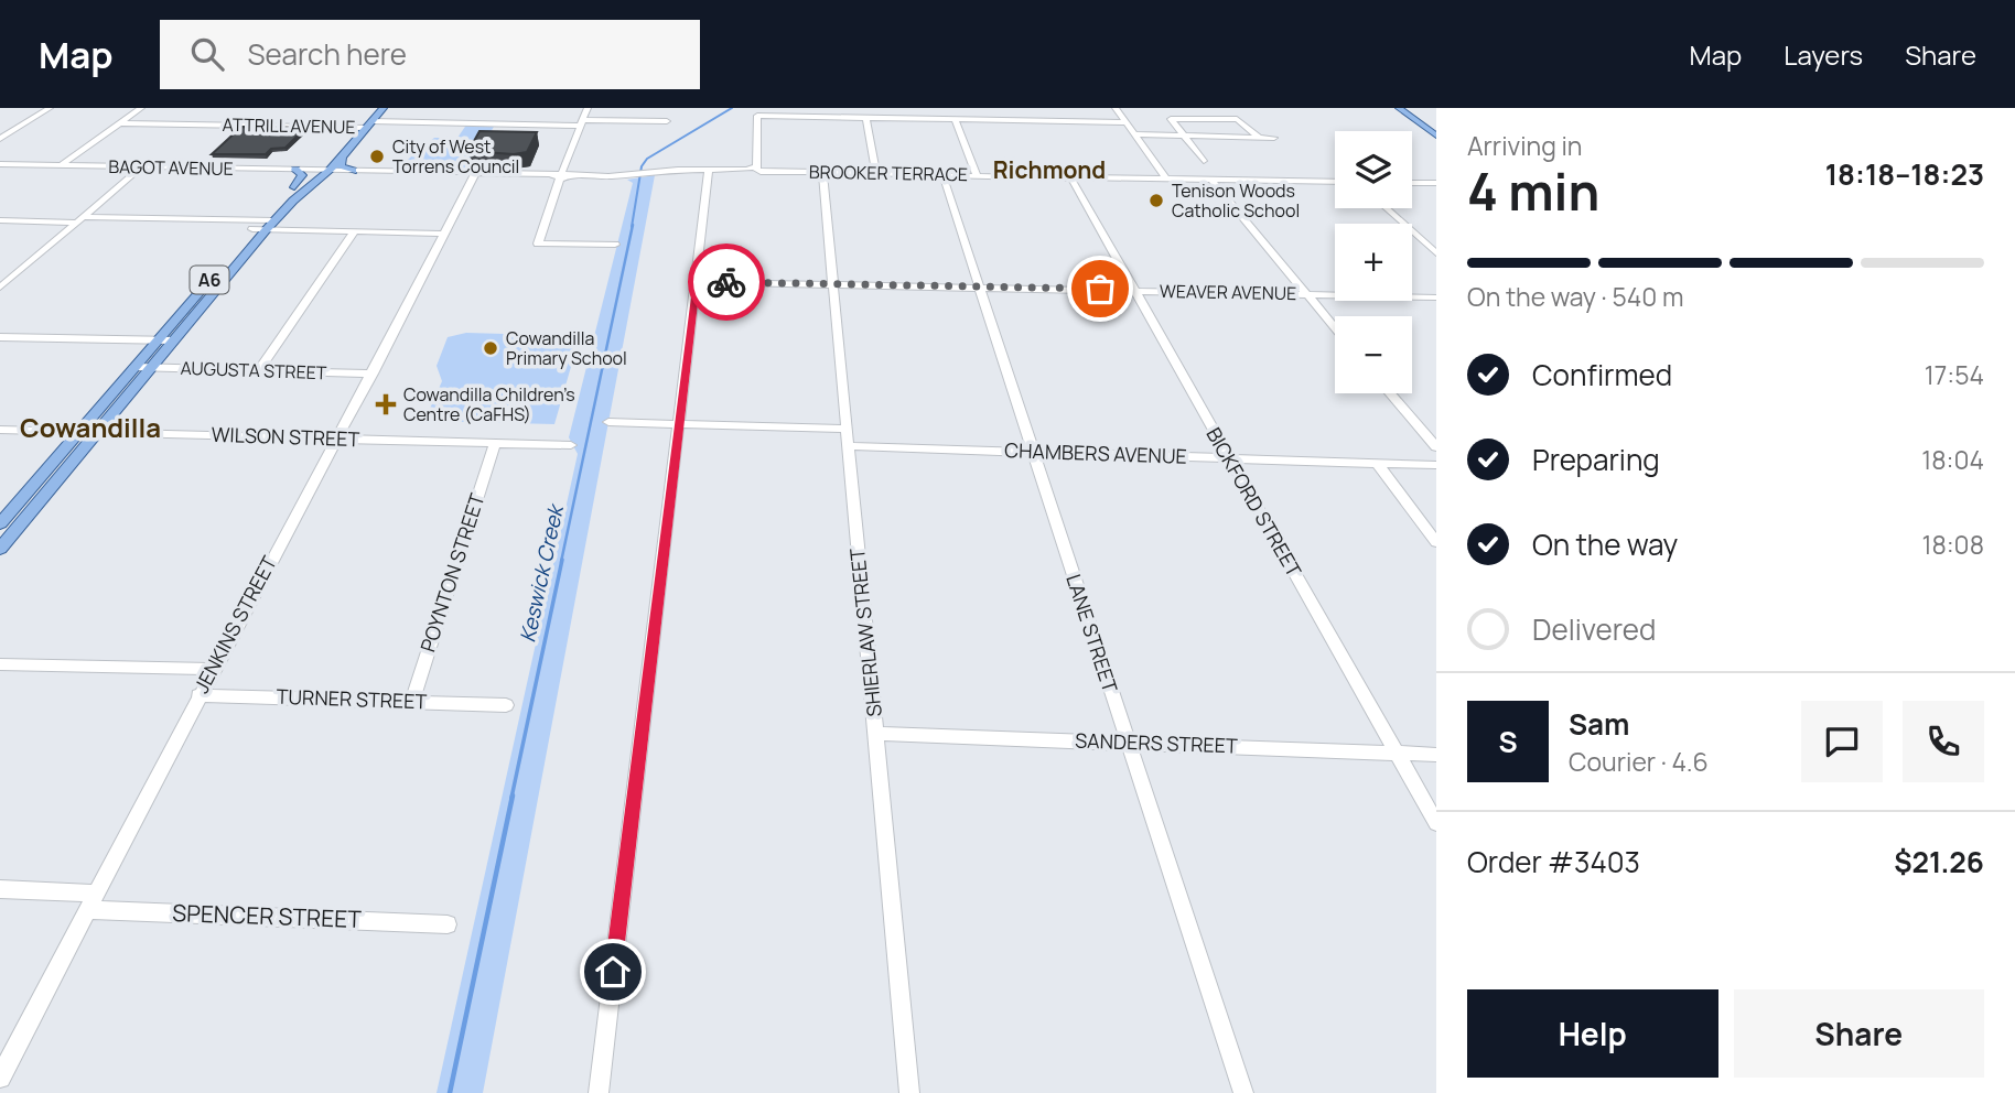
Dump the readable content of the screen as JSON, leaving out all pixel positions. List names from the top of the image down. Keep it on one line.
{"streets":{"main road":["A6"],"street":["ATTRILL AVENUE","BAGOT AVENUE","BROOKER TERRACE","WEAVER AVENUE","AUGUSTA STREET","WILSON STREET","CHAMBERS AVENUE","BICKFORD STREET","POYNTON STREET","JENKINS STREET","SHIERLAW STREET","LANE STREET","TURNER STREET","SANDERS STREET","SPENCER STREET"]},"crossings":[["ATTRILL AVENUE","A6"],["BAGOT AVENUE","BROOKER TERRACE"],["BAGOT AVENUE","A6"],["BROOKER TERRACE","A6"],["BROOKER TERRACE","BICKFORD STREET"],["BROOKER TERRACE","JENKINS STREET"],["BROOKER TERRACE","SHIERLAW STREET"],["BROOKER TERRACE","LANE STREET"],["A6","AUGUSTA STREET"],["A6","WILSON STREET"],["WEAVER AVENUE","BICKFORD STREET"],["WEAVER AVENUE","SHIERLAW STREET"],["WEAVER AVENUE","LANE STREET"],["AUGUSTA STREET","JENKINS STREET"],["WILSON STREET","POYNTON STREET"],["WILSON STREET","JENKINS STREET"],["CHAMBERS AVENUE","BICKFORD STREET"],["CHAMBERS AVENUE","SHIERLAW STREET"],["CHAMBERS AVENUE","LANE STREET"],["BICKFORD STREET","SANDERS STREET"],["POYNTON STREET","TURNER STREET"],["JENKINS STREET","TURNER STREET"],["JENKINS STREET","SPENCER STREET"],["SHIERLAW STREET","SANDERS STREET"],["LANE STREET","SANDERS STREET"]],"districts":["Richmond","Cowandilla"],"water":["Keswick Creek"],"places":{"other":["City of West Torrens Council","Tenison Woods Catholic School","Cowandilla Primary School"],"health":["Cowandilla Children’s Centre (CaFHS)"]},"page":{"header":"Map","search":"Search here","nav":["Map","Layers","Share"],"heading":["4 min","Arriving in","18:18–18:23"],"panel":["Sam","Courier · 4.6","Order #3403","$21.26"],"map_buttons":["+","−"],"bar":"On the way · 540 m","list":[["Confirmed","17:54"],["Preparing","18:04"],["On the way","18:08"],"Delivered"],"round":"S","buttons":["Help","Share"]}}
